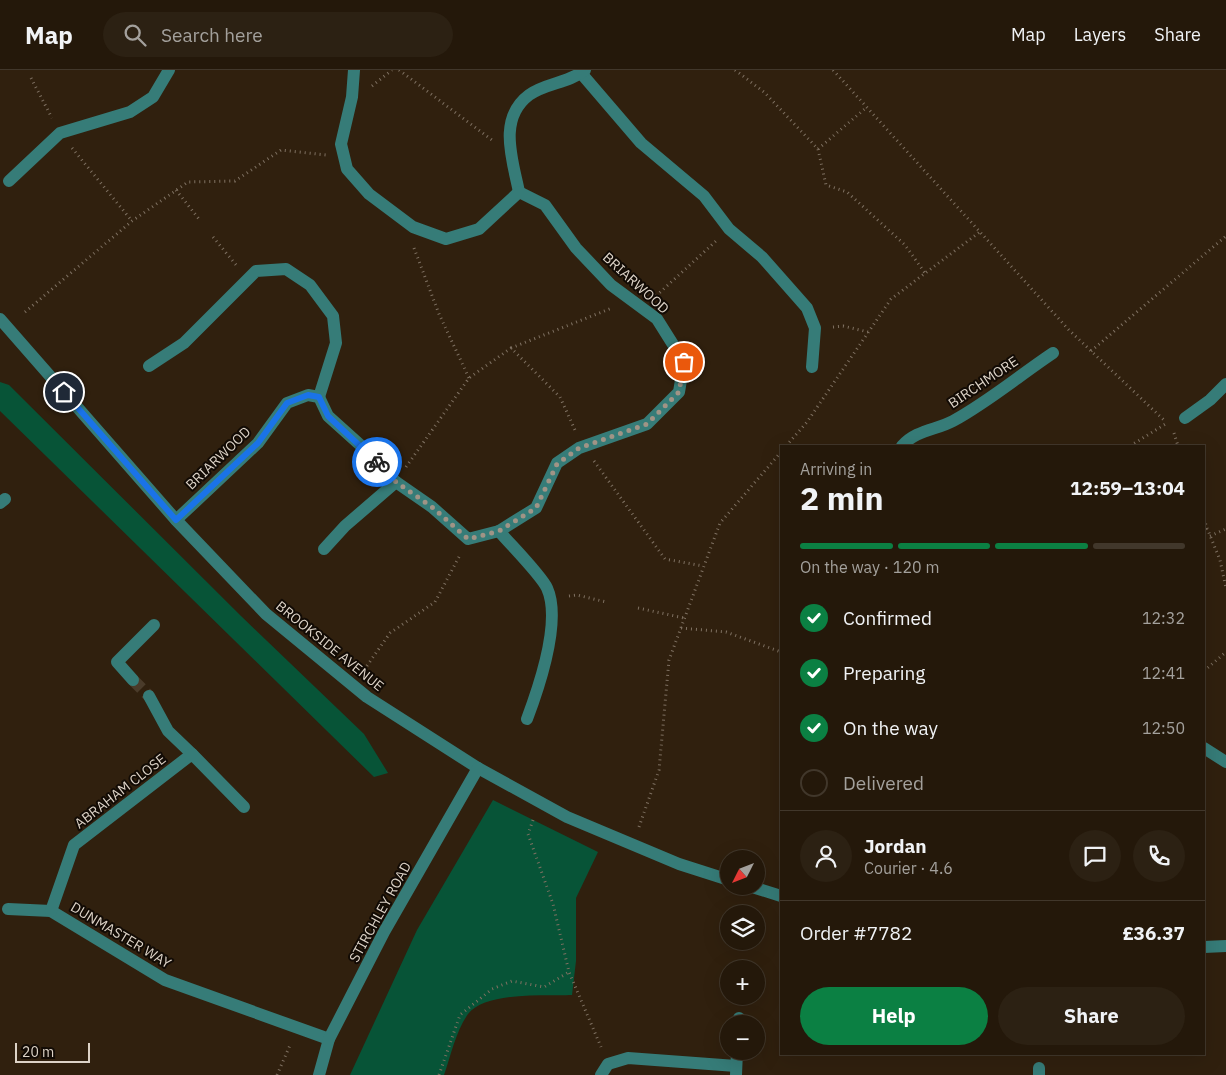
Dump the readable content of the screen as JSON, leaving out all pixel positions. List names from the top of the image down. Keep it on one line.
{"streets":{"street":["BRIARWOOD","BIRCHMORE","BROOKSIDE AVENUE","ABRAHAM CLOSE","STIRCHLEY ROAD","DUNMASTER WAY"]},"crossings":[["BRIARWOOD","BROOKSIDE AVENUE"],["BROOKSIDE AVENUE","STIRCHLEY ROAD"],["ABRAHAM CLOSE","DUNMASTER WAY"],["STIRCHLEY ROAD","DUNMASTER WAY"]],"scale_bar":"20 m","north":"bottom left","page":{"header":"Map","search":"Search here","nav":["Map","Layers","Share"],"heading":["2 min","Arriving in","12:59–13:04"],"panel":["Jordan","Courier · 4.6","Order #7782","£36.37"],"bar":"On the way · 120 m","list":[["Confirmed","12:32"],["Preparing","12:41"],["On the way","12:50"],"Delivered"],"map_buttons":["+","−"],"buttons":["Help","Share"],"scale":"20 m"}}
